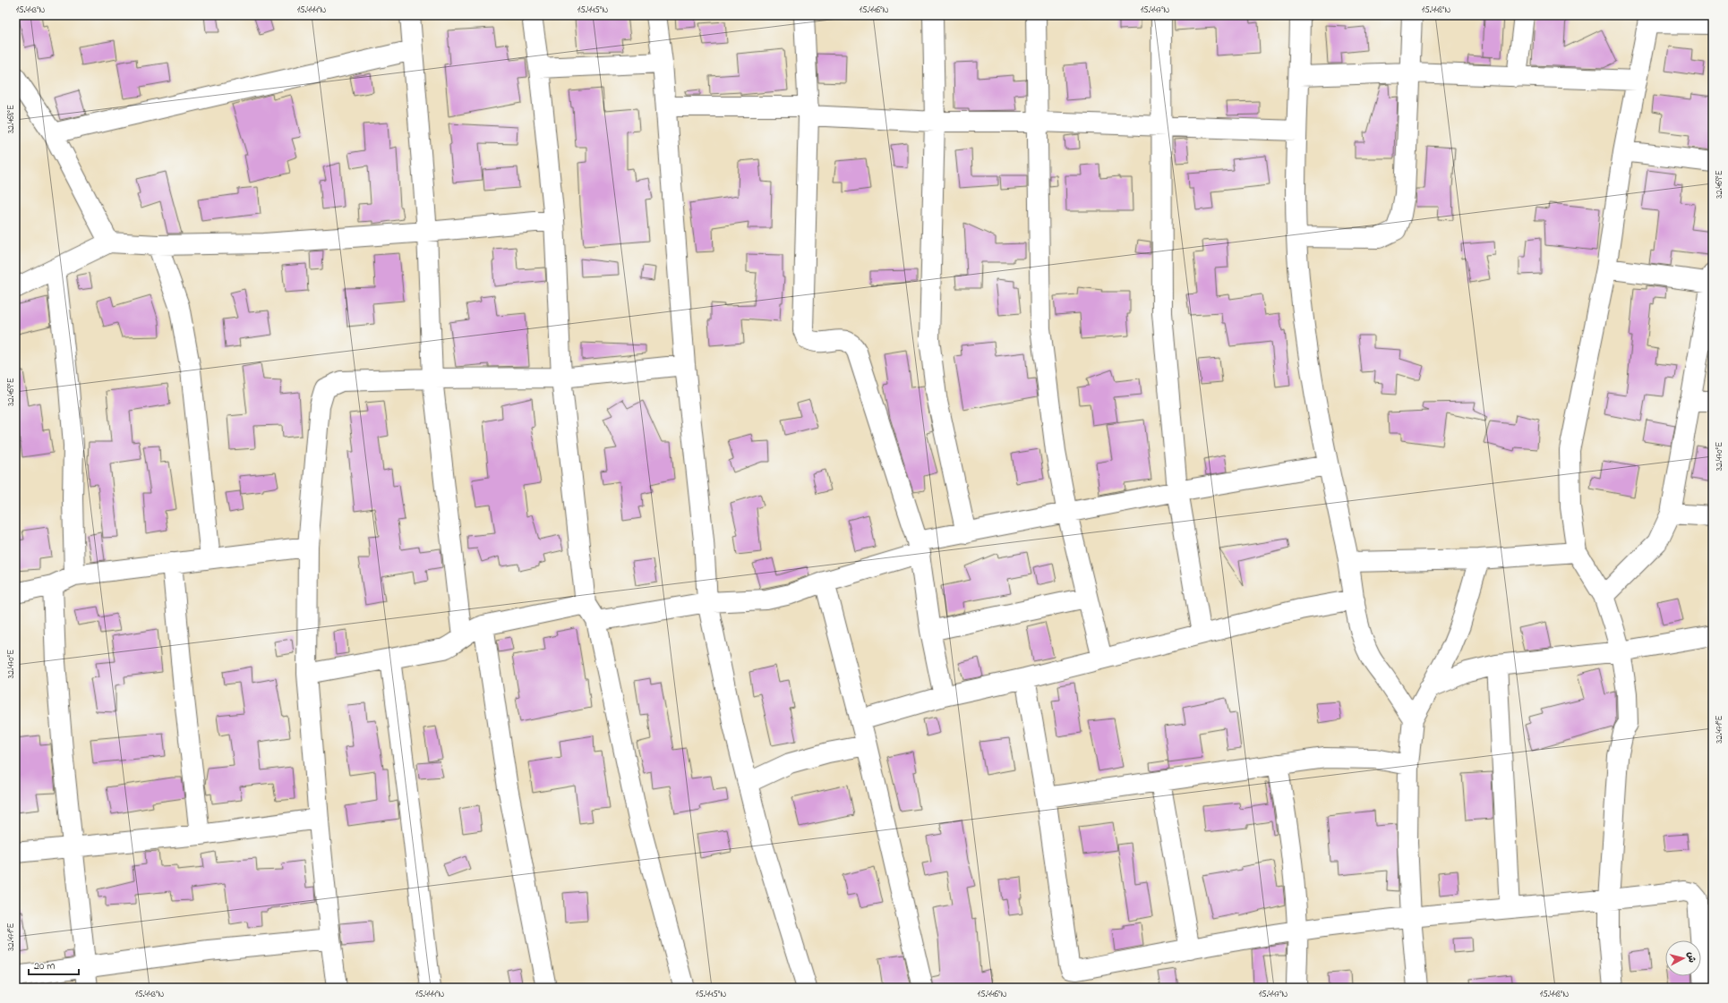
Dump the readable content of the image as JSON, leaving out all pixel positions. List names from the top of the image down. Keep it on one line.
{"scale_bar":"20 m","north":"right","coordinates":["15.443°N","15.444°N","15.445°N","15.446°N","15.447°N","15.448°N","32.468°E","32.469°E","32.470°E","32.471°E"]}
